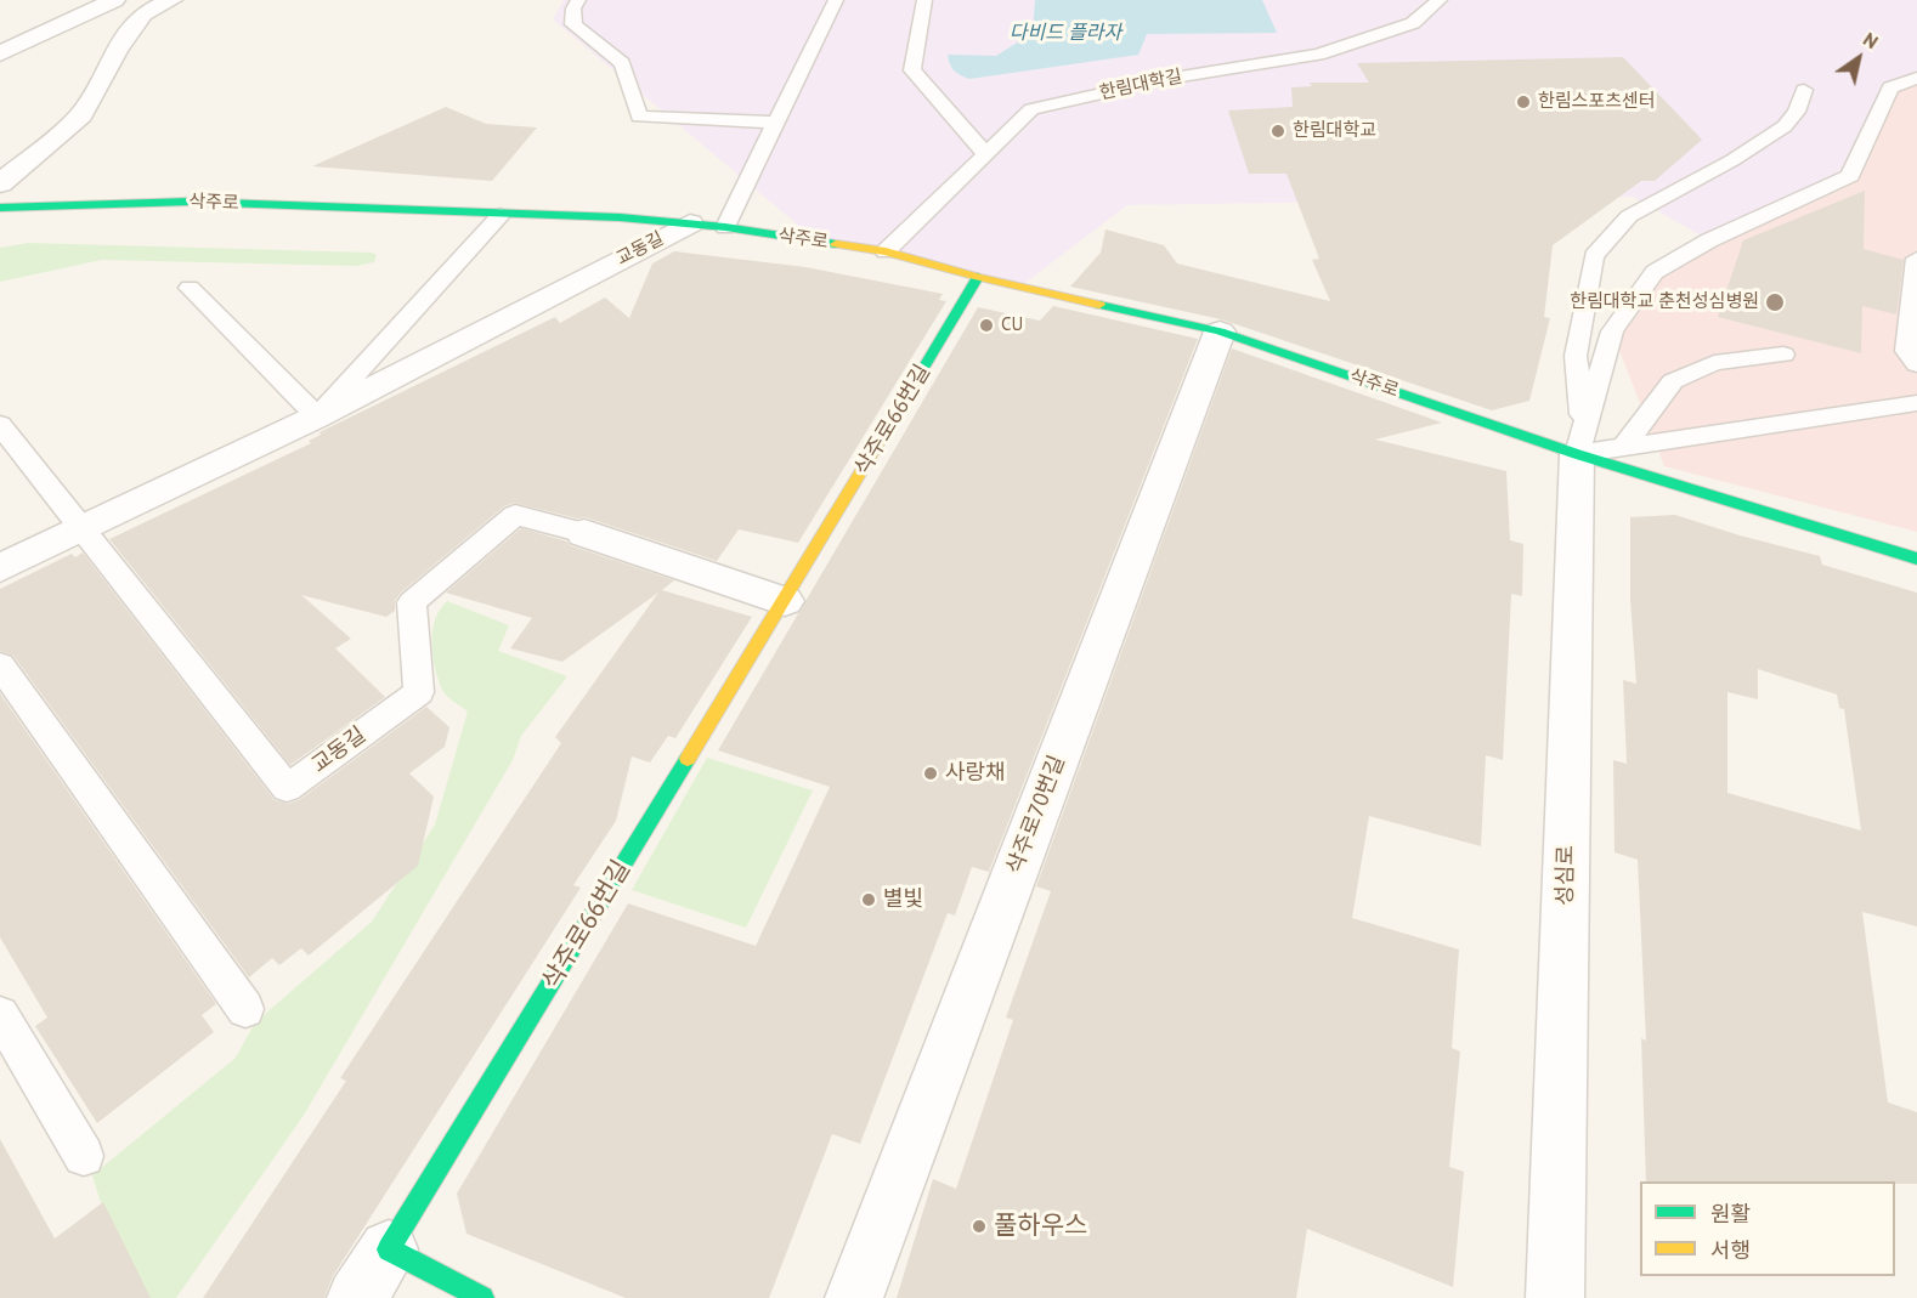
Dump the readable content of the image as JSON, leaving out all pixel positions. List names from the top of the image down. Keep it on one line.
{"streets":{"street":["삭주로","교동길","삭주로66번길","삭주로70번길","성심로"],"lane":["한림대학길"]},"crossings":[["한림대학길","삭주로"],["삭주로","교동길"],["삭주로","삭주로66번길"],["삭주로","삭주로70번길"],["삭주로","성심로"]],"water":["다비드 플라자"],"places":["한림스포츠센터","한림대학교","한림대학교 춘천성심병원","CU","사랑채","별빛","풀하우스"],"legend":["원활","서행"],"north":"top right"}
